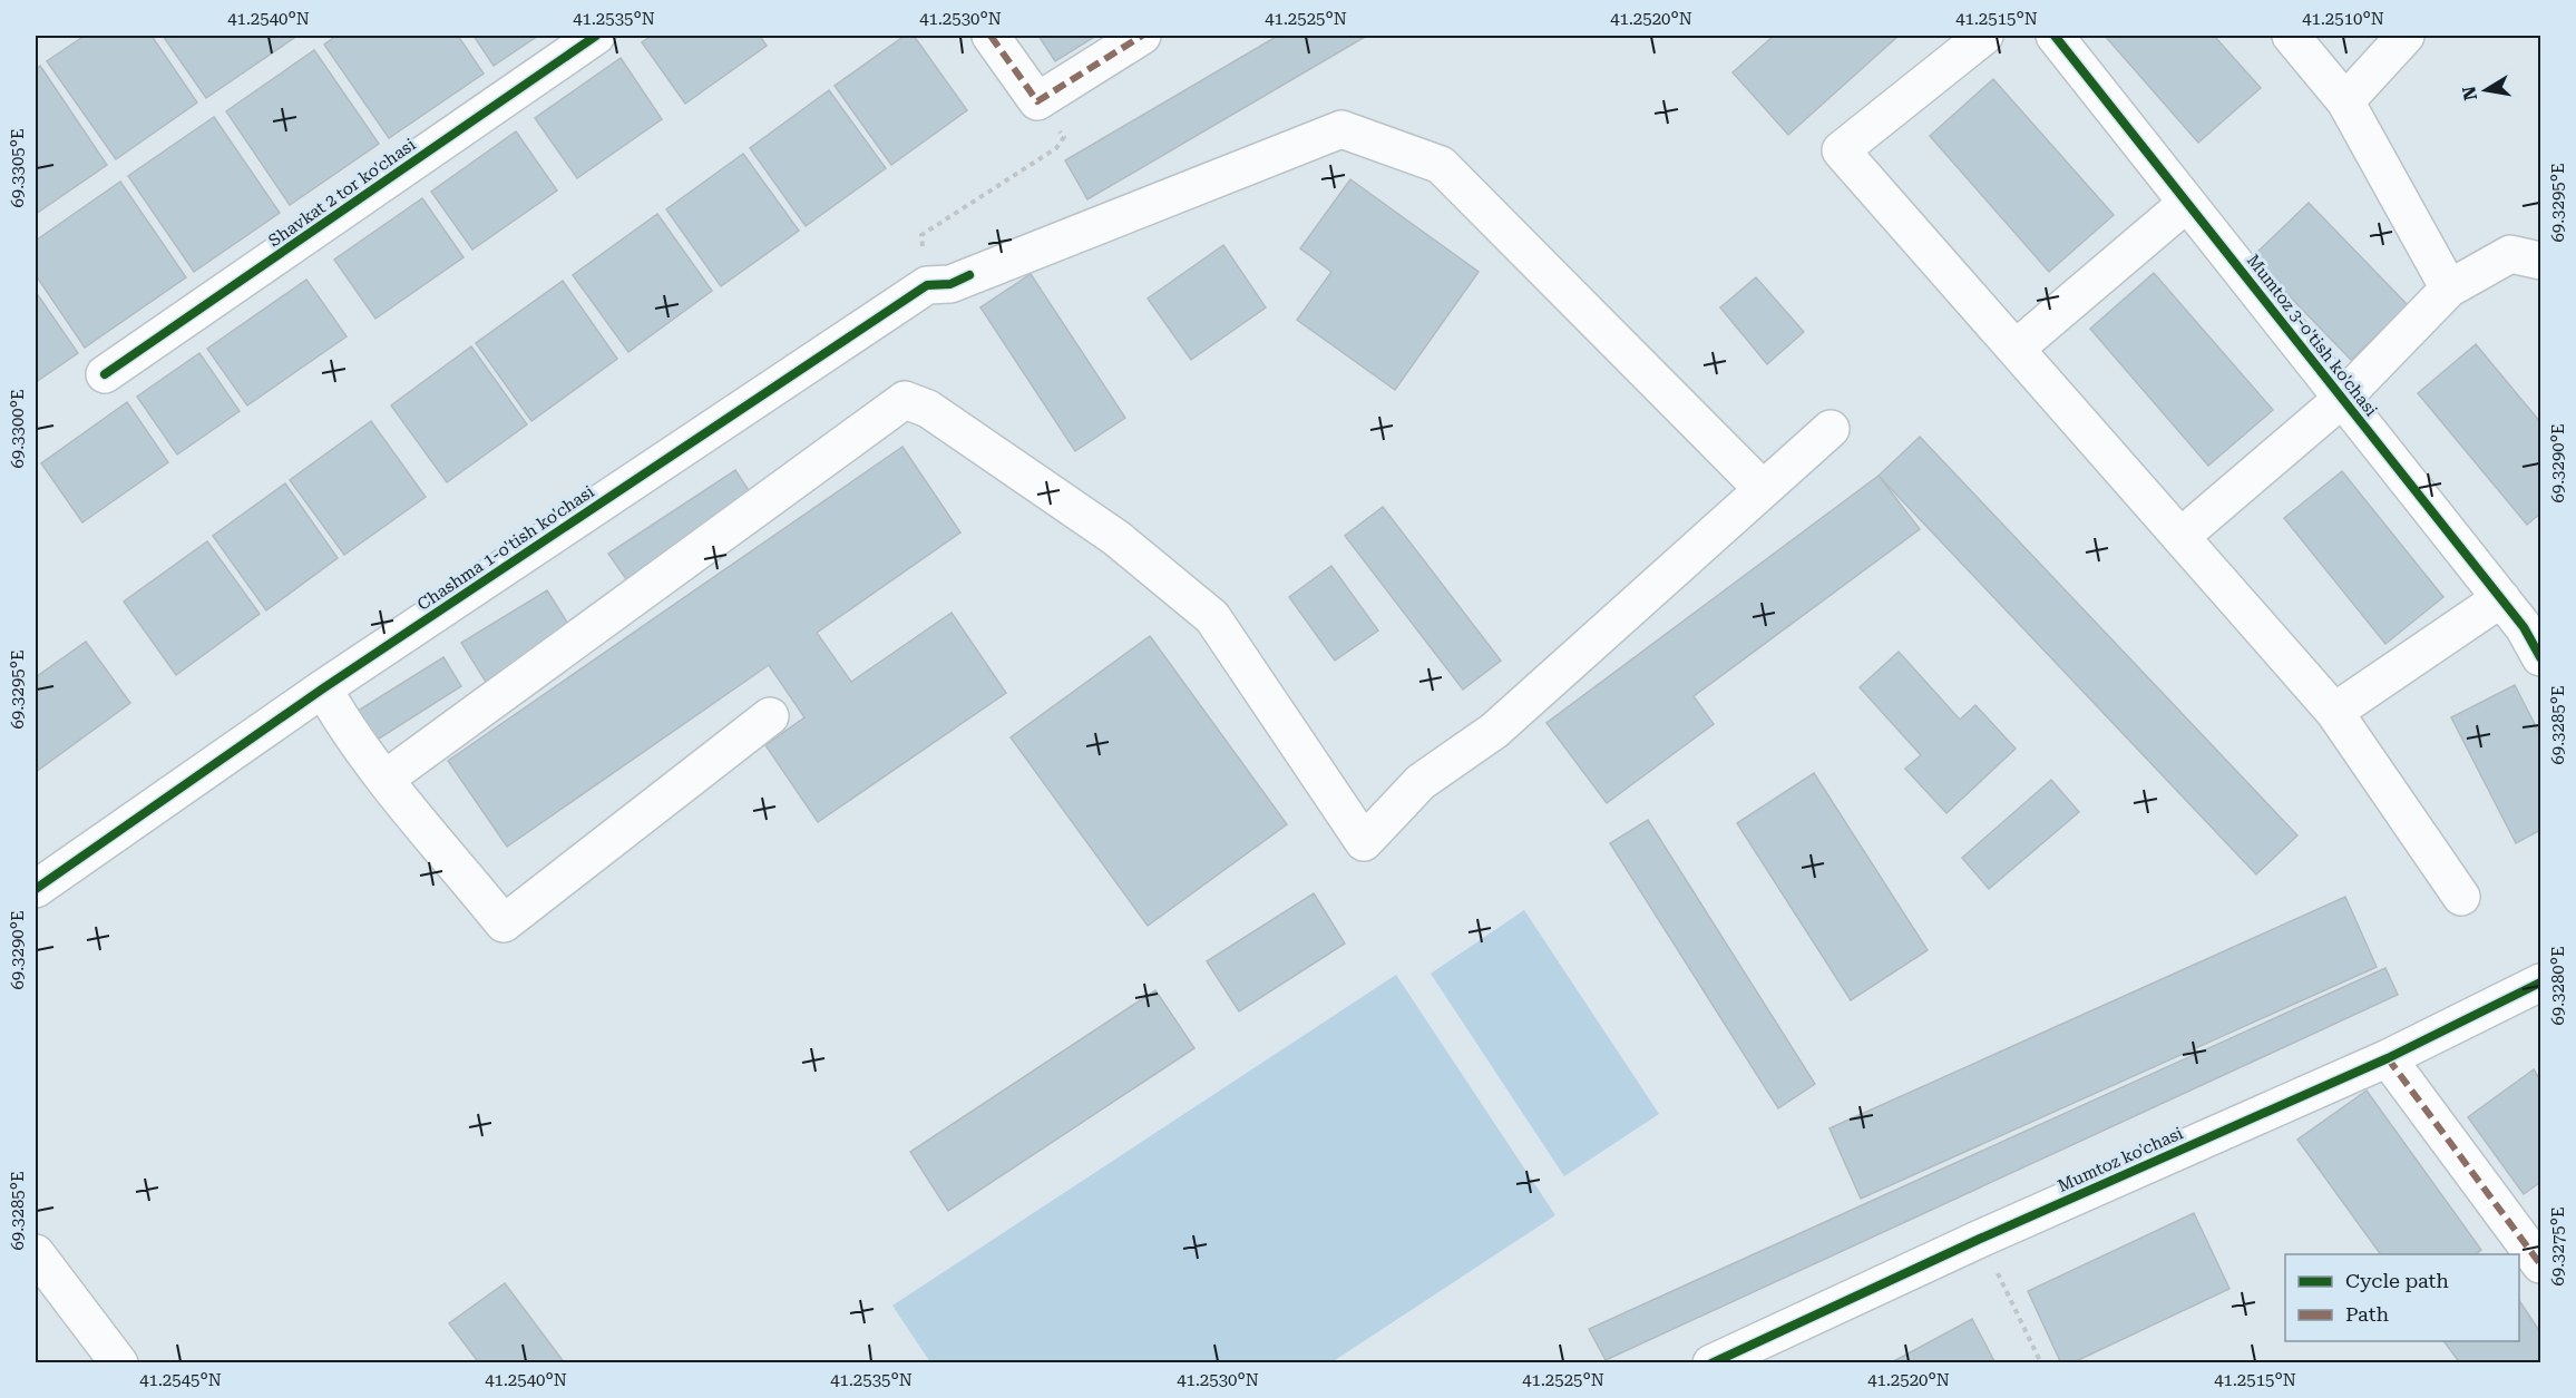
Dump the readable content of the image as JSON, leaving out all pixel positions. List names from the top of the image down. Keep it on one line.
{"streets":{"street":["Shavkat 2 tor ko'chasi","Mumtoz 3-o'tish ko'chasi","Chashma 1-o'tish ko'chasi","Mumtoz ko'chasi"]},"legend":["Cycle path","Path"],"north":"left","coordinates":["41.2540°N","41.2535°N","41.2530°N","41.2525°N","41.2520°N","41.2515°N","41.2510°N","69.3305°E","69.3295°E","69.3300°E","69.3290°E","69.3285°E","69.3280°E","69.3275°E","41.2545°N"]}
